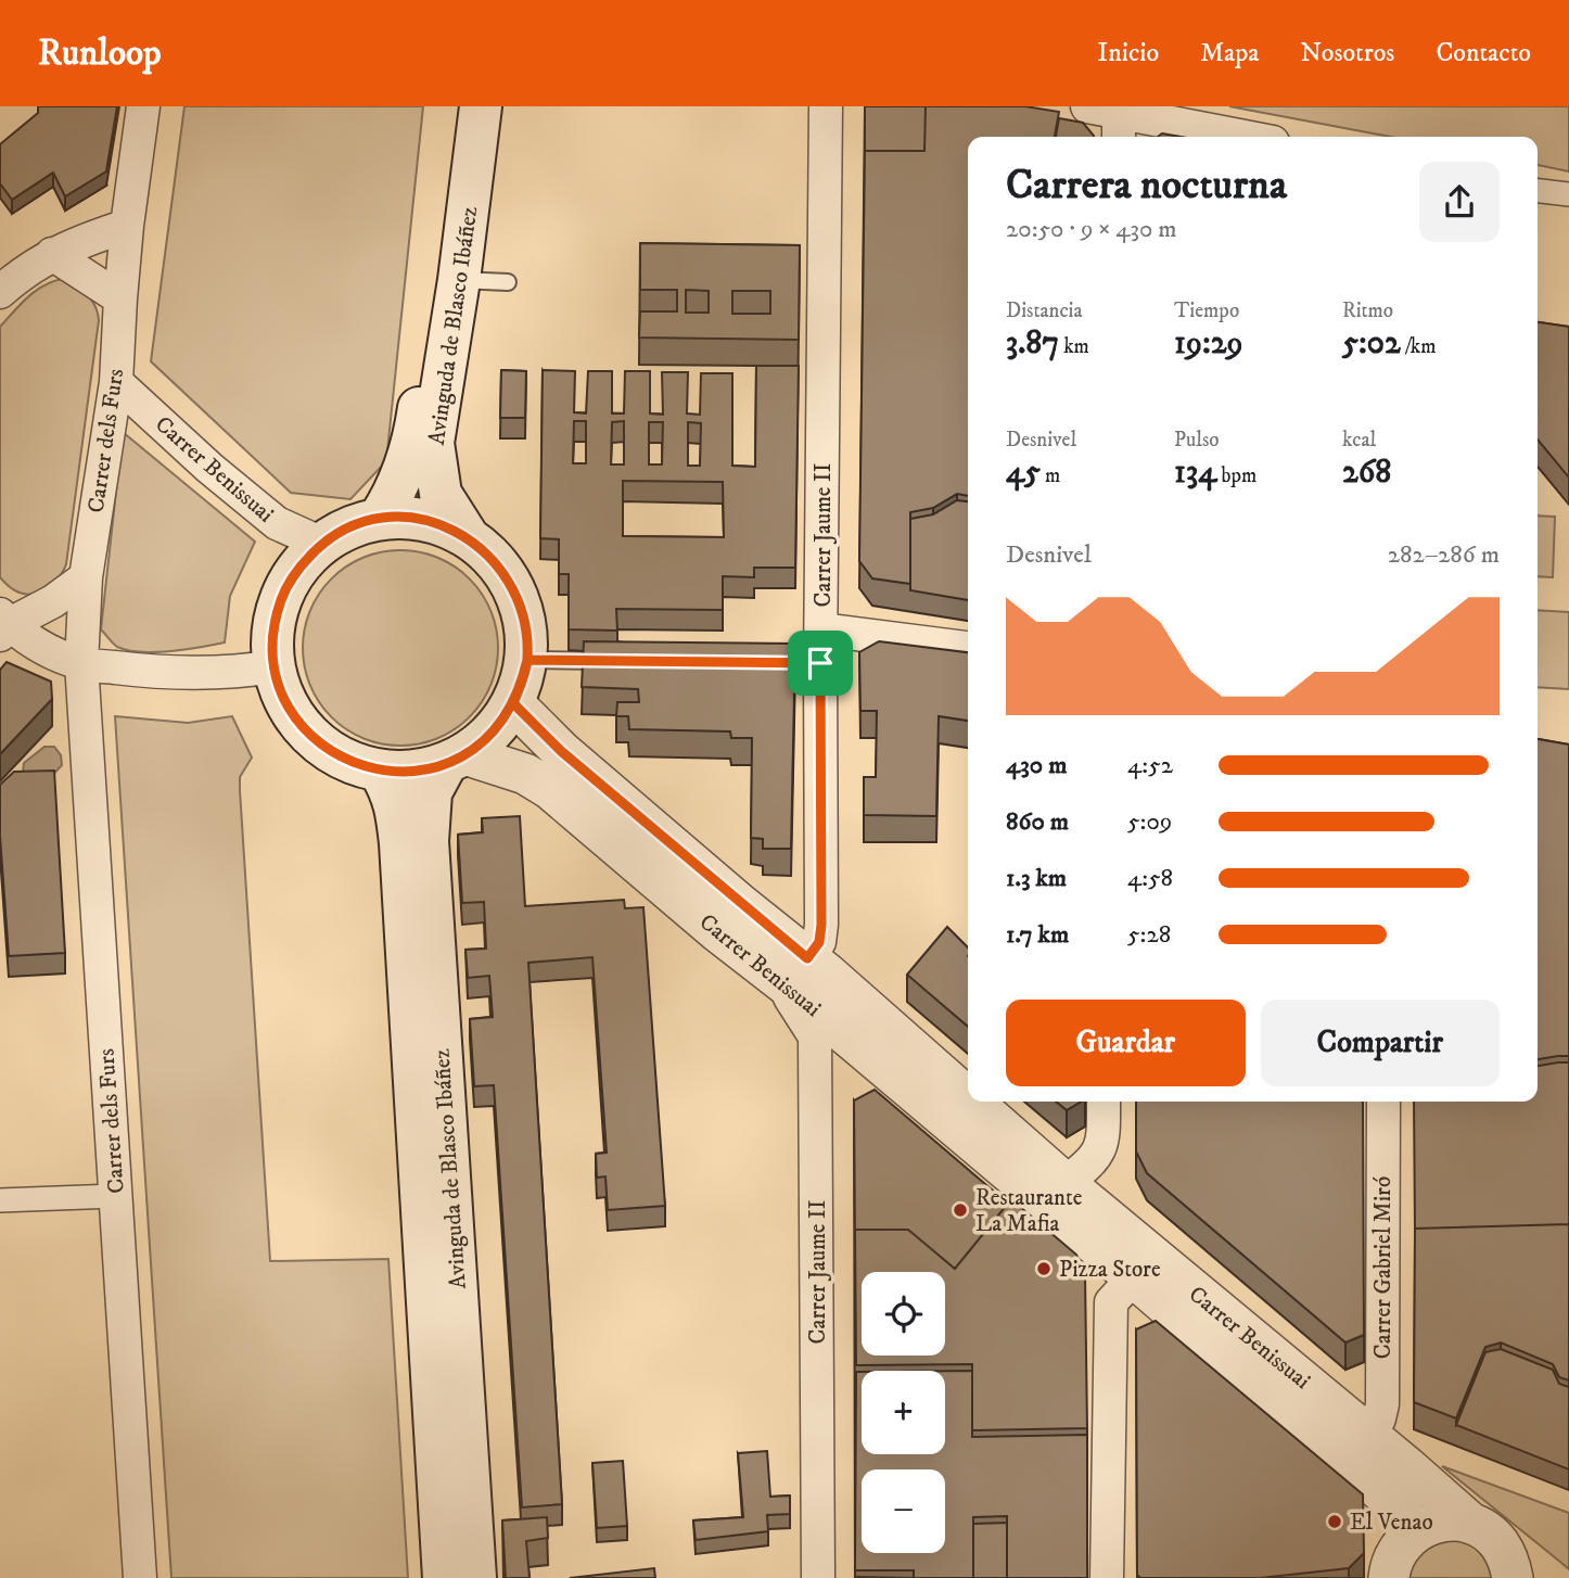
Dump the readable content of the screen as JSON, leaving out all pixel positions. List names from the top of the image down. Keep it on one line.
{"streets":{"main road":["Avinguda de Blasco Ibáñez"],"street":["Carrer dels Furs","Carrer Benissuai","Carrer Jaume II","Carrer Gabriel Miró"]},"crossings":[["Avinguda de Blasco Ibáñez","Carrer Benissuai"],["Carrer dels Furs","Carrer Benissuai"],["Carrer Benissuai","Carrer Jaume II"],["Carrer Benissuai","Carrer Gabriel Miró"]],"places":["Restaurante La Mafia","Pizza Store","El Venao"],"page":{"header":"Runloop","nav":["Inicio","Mapa","Nosotros","Contacto"],"heading":["Carrera nocturna","20:50 · 9 × 430 m"],"stats":[["Distancia","3.87 km"],["Tiempo","19:29"],["Ritmo","5:02 /km"],["Desnivel","45 m"],["Pulso","134 bpm"],["kcal","268"]],"chart":["Desnivel","282–286 m"],"list":[{"name":"430 m","note":"4:52"},{"name":"860 m","note":"5:09"},{"name":"1.3 km","note":"4:58"},{"name":"1.7 km","note":"5:28"}],"buttons":["Guardar","Compartir"],"map_buttons":["+","−"]}}
